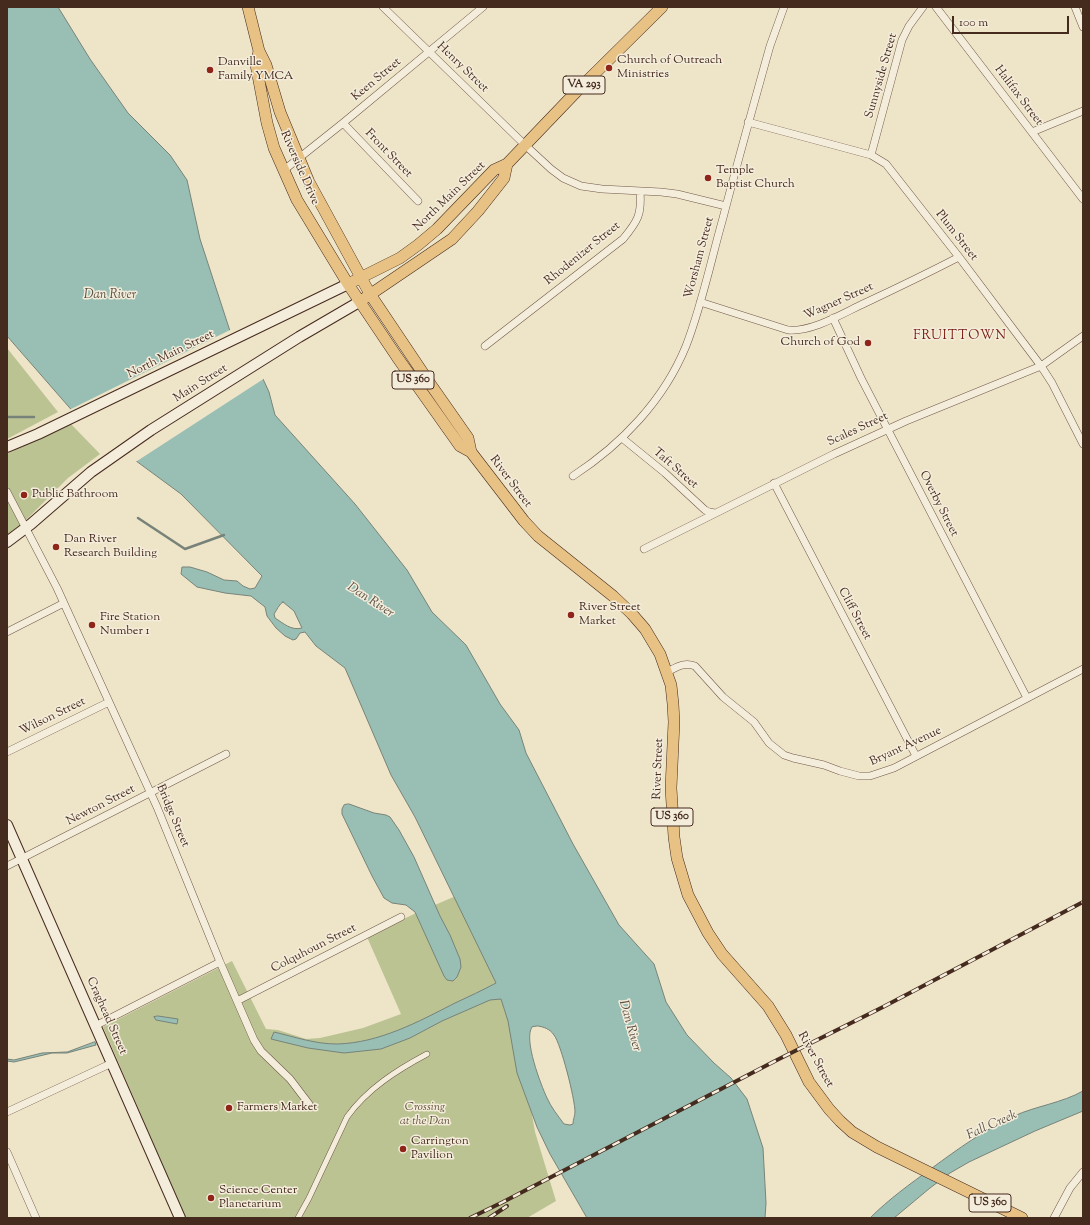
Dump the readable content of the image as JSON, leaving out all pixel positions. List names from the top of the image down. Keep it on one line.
{"streets":{"main road":["VA 293","Riverside Drive","North Main Street","US 360","Main Street","River Street","Craghead Street"],"street":["Henry Street","Sunnyside Street","Keen Street","Halifax Street","Front Street","Plum Street","Rhodenizer Street","Worsham Street","Wagner Street","Scales Street","Taft Street","Overby Street","Cliff Street","Wilson Street","Bryant Avenue","Newton Street","Bridge Street","Colquhoun Street"]},"crossings":[["Henry Street","Keen Street"],["Henry Street","North Main Street"],["Henry Street","Rhodenizer Street"],["Sunnyside Street","Plum Street"],["Keen Street","Front Street"],["Keen Street","Riverside Drive"],["VA 293","Main Street"],["VA 293","Bridge Street"],["Riverside Drive","North Main Street"],["Riverside Drive","River Street"],["North Main Street","Main Street"],["North Main Street","River Street"],["Plum Street","Worsham Street"],["Plum Street","Wagner Street"],["Plum Street","Scales Street"],["Worsham Street","Wagner Street"],["Worsham Street","Taft Street"],["Wagner Street","Overby Street"],["Main Street","River Street"],["Main Street","Bridge Street"],["Scales Street","Taft Street"],["Scales Street","Overby Street"],["Scales Street","Cliff Street"],["River Street","Bryant Avenue"],["Overby Street","Bryant Avenue"],["Cliff Street","Bryant Avenue"],["Wilson Street","Bridge Street"],["Newton Street","Bridge Street"],["Newton Street","Craghead Street"],["Bridge Street","Colquhoun Street"]],"districts":["FRUITTOWN"],"water":["Dan River","Fall Creek"],"parks":["Crossing at the Dan"],"places":["Church of Outreach Ministries","Danville Family YMCA","Temple Baptist Church","Church of God","Public Bathroom","Dan River Research Building","River Street Market","Fire Station Number 1","Farmers Market","Carrington Pavilion","Science Center Planetarium"],"scale_bar":"100 m"}
